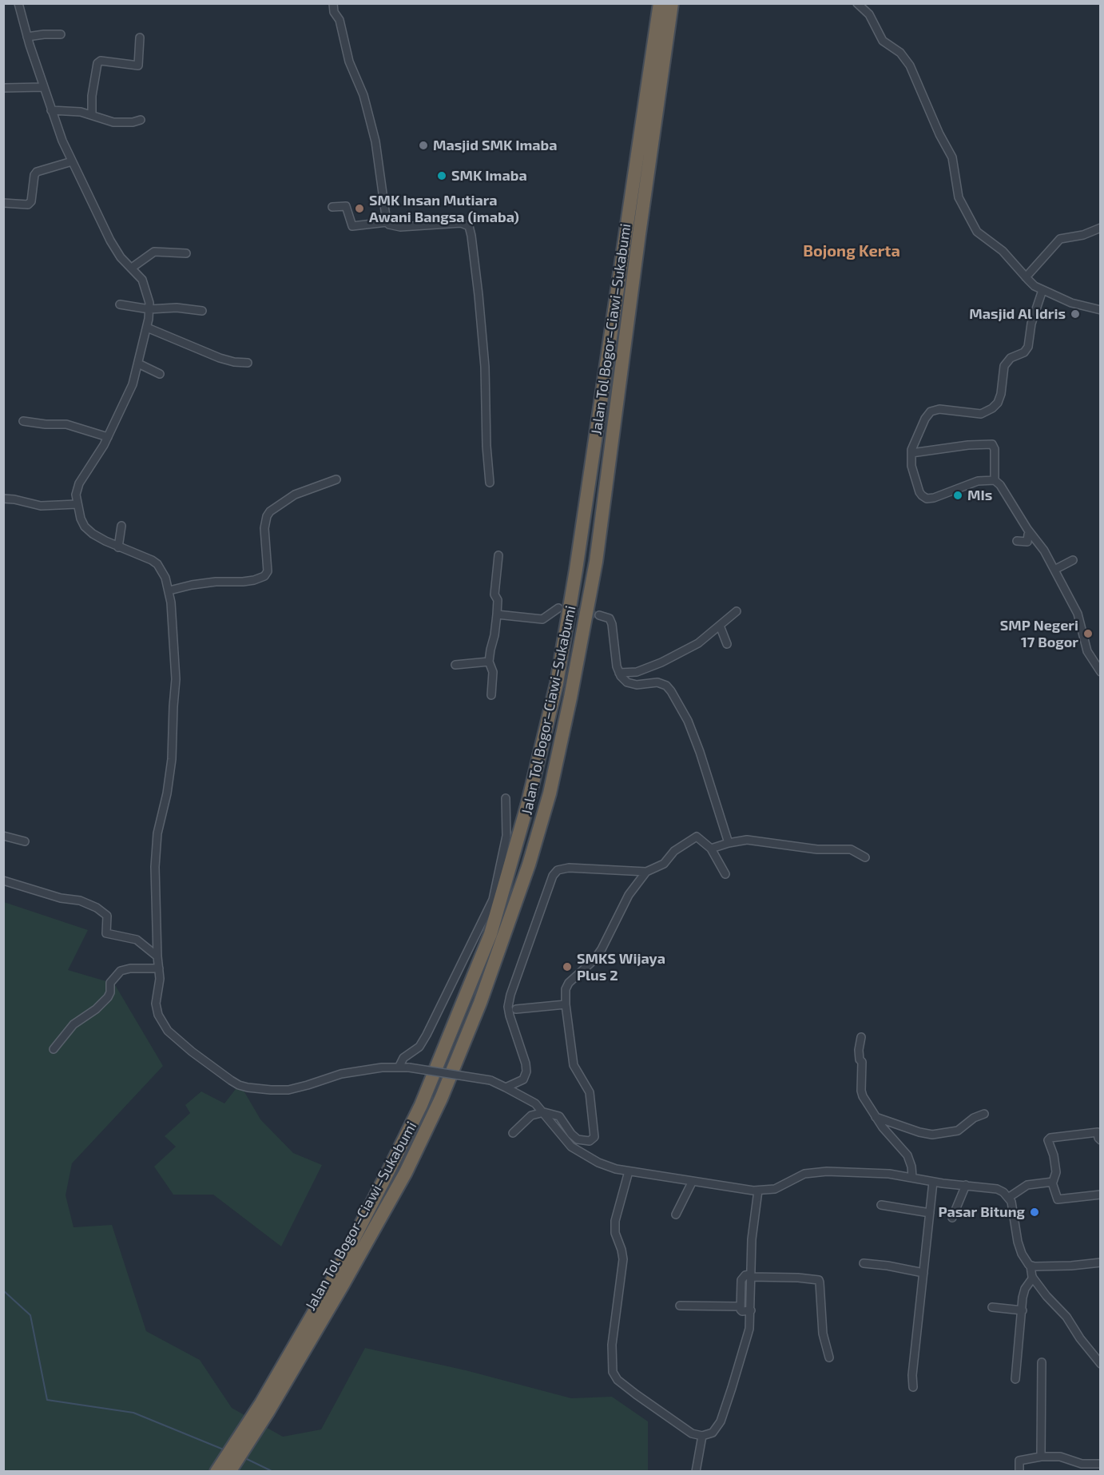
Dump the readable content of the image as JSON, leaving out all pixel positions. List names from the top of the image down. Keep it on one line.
{"streets":{"highway":["Jalan Tol Bogor–Ciawi–Sukabumi"]},"districts":["Bojong Kerta"],"places":["Masjid SMK Imaba","SMK Imaba","SMK Insan Mutiara Awani Bangsa (imaba)","Masjid Al Idris","MIs","SMP Negeri 17 Bogor","SMKS Wijaya Plus 2","Pasar Bitung"]}
